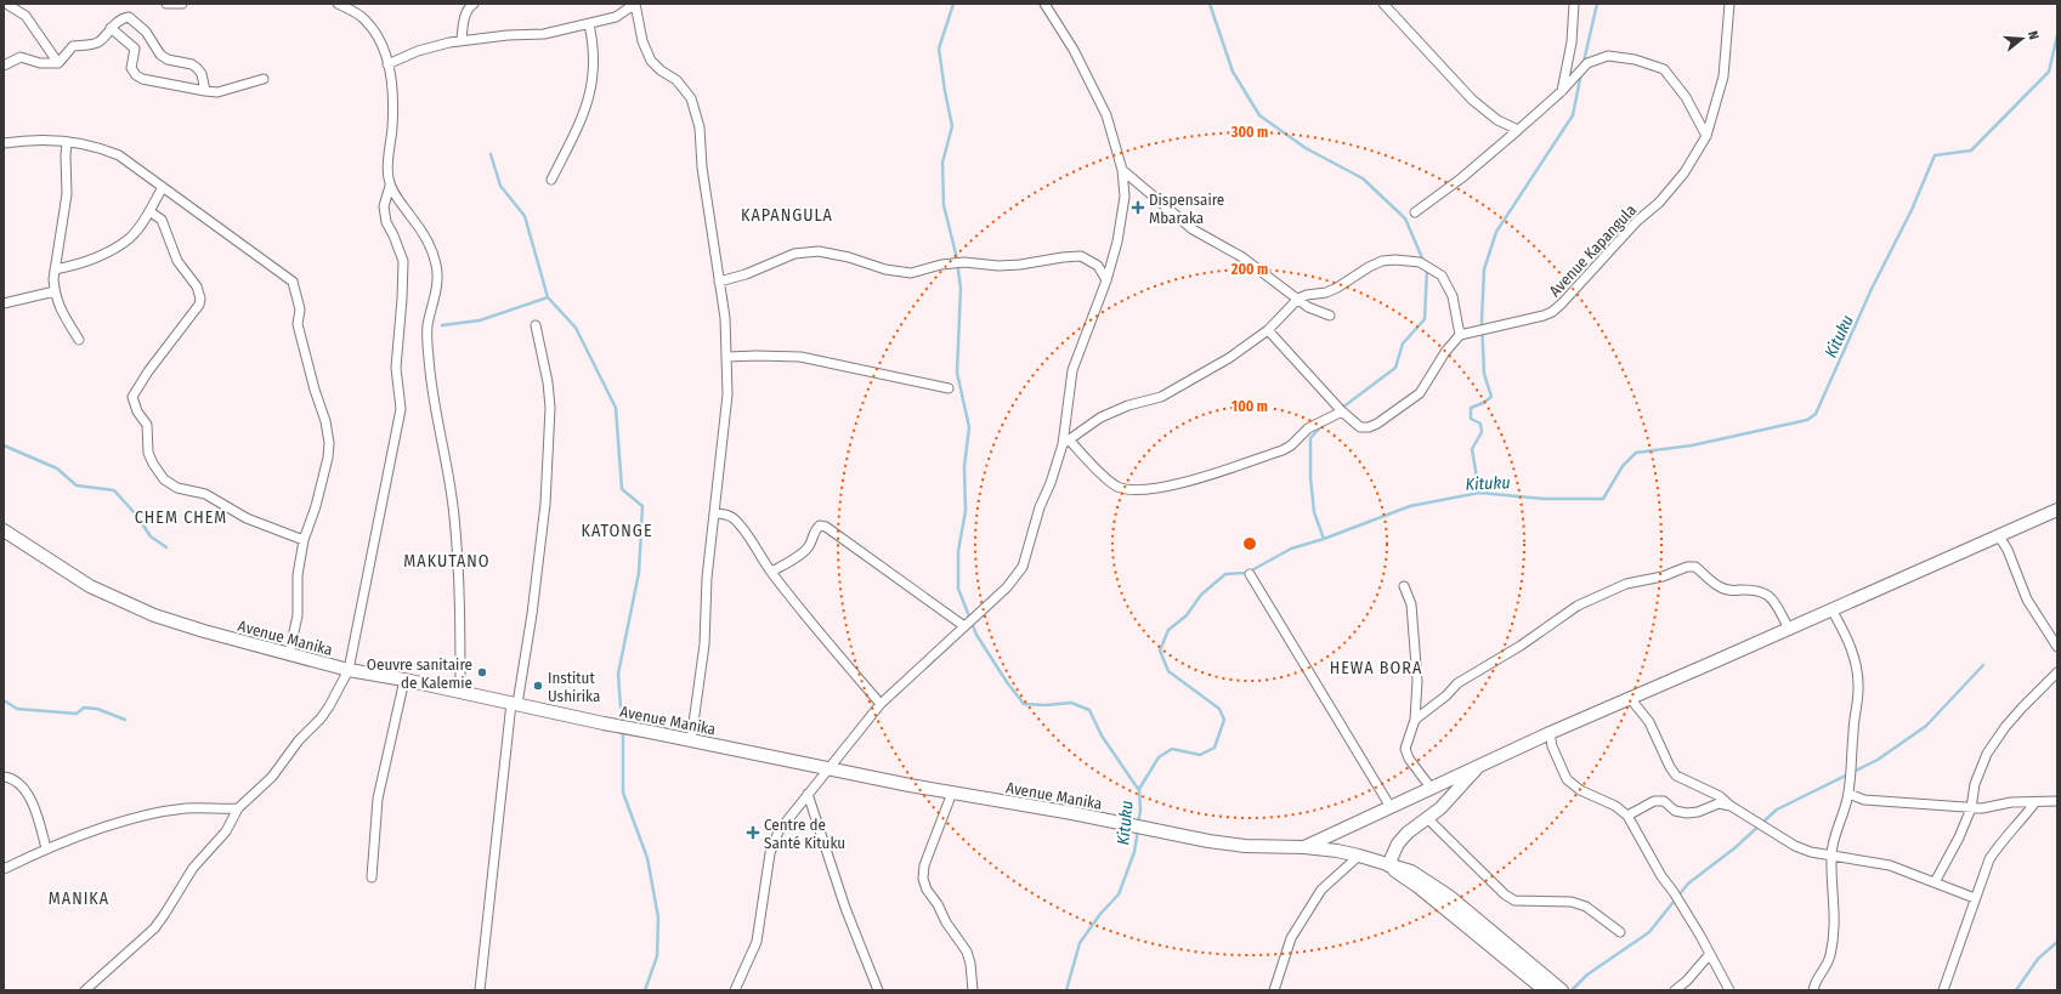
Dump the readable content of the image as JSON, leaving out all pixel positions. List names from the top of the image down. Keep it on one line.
{"streets":{"street":["Avenue Kapangula","Avenue Manika"]},"districts":["KAPANGULA","CHEM CHEM","KATONGE","MAKUTANO","HEWA BORA","MANIKA"],"water":["Kituku"],"places":{"health":["Dispensaire Mbaraka","Centre de Santé Kituku"],"other":["Oeuvre sanitaire de Kalemie","Institut Ushirika"]},"north":"right","rings":["300 m","200 m","100 m"]}
